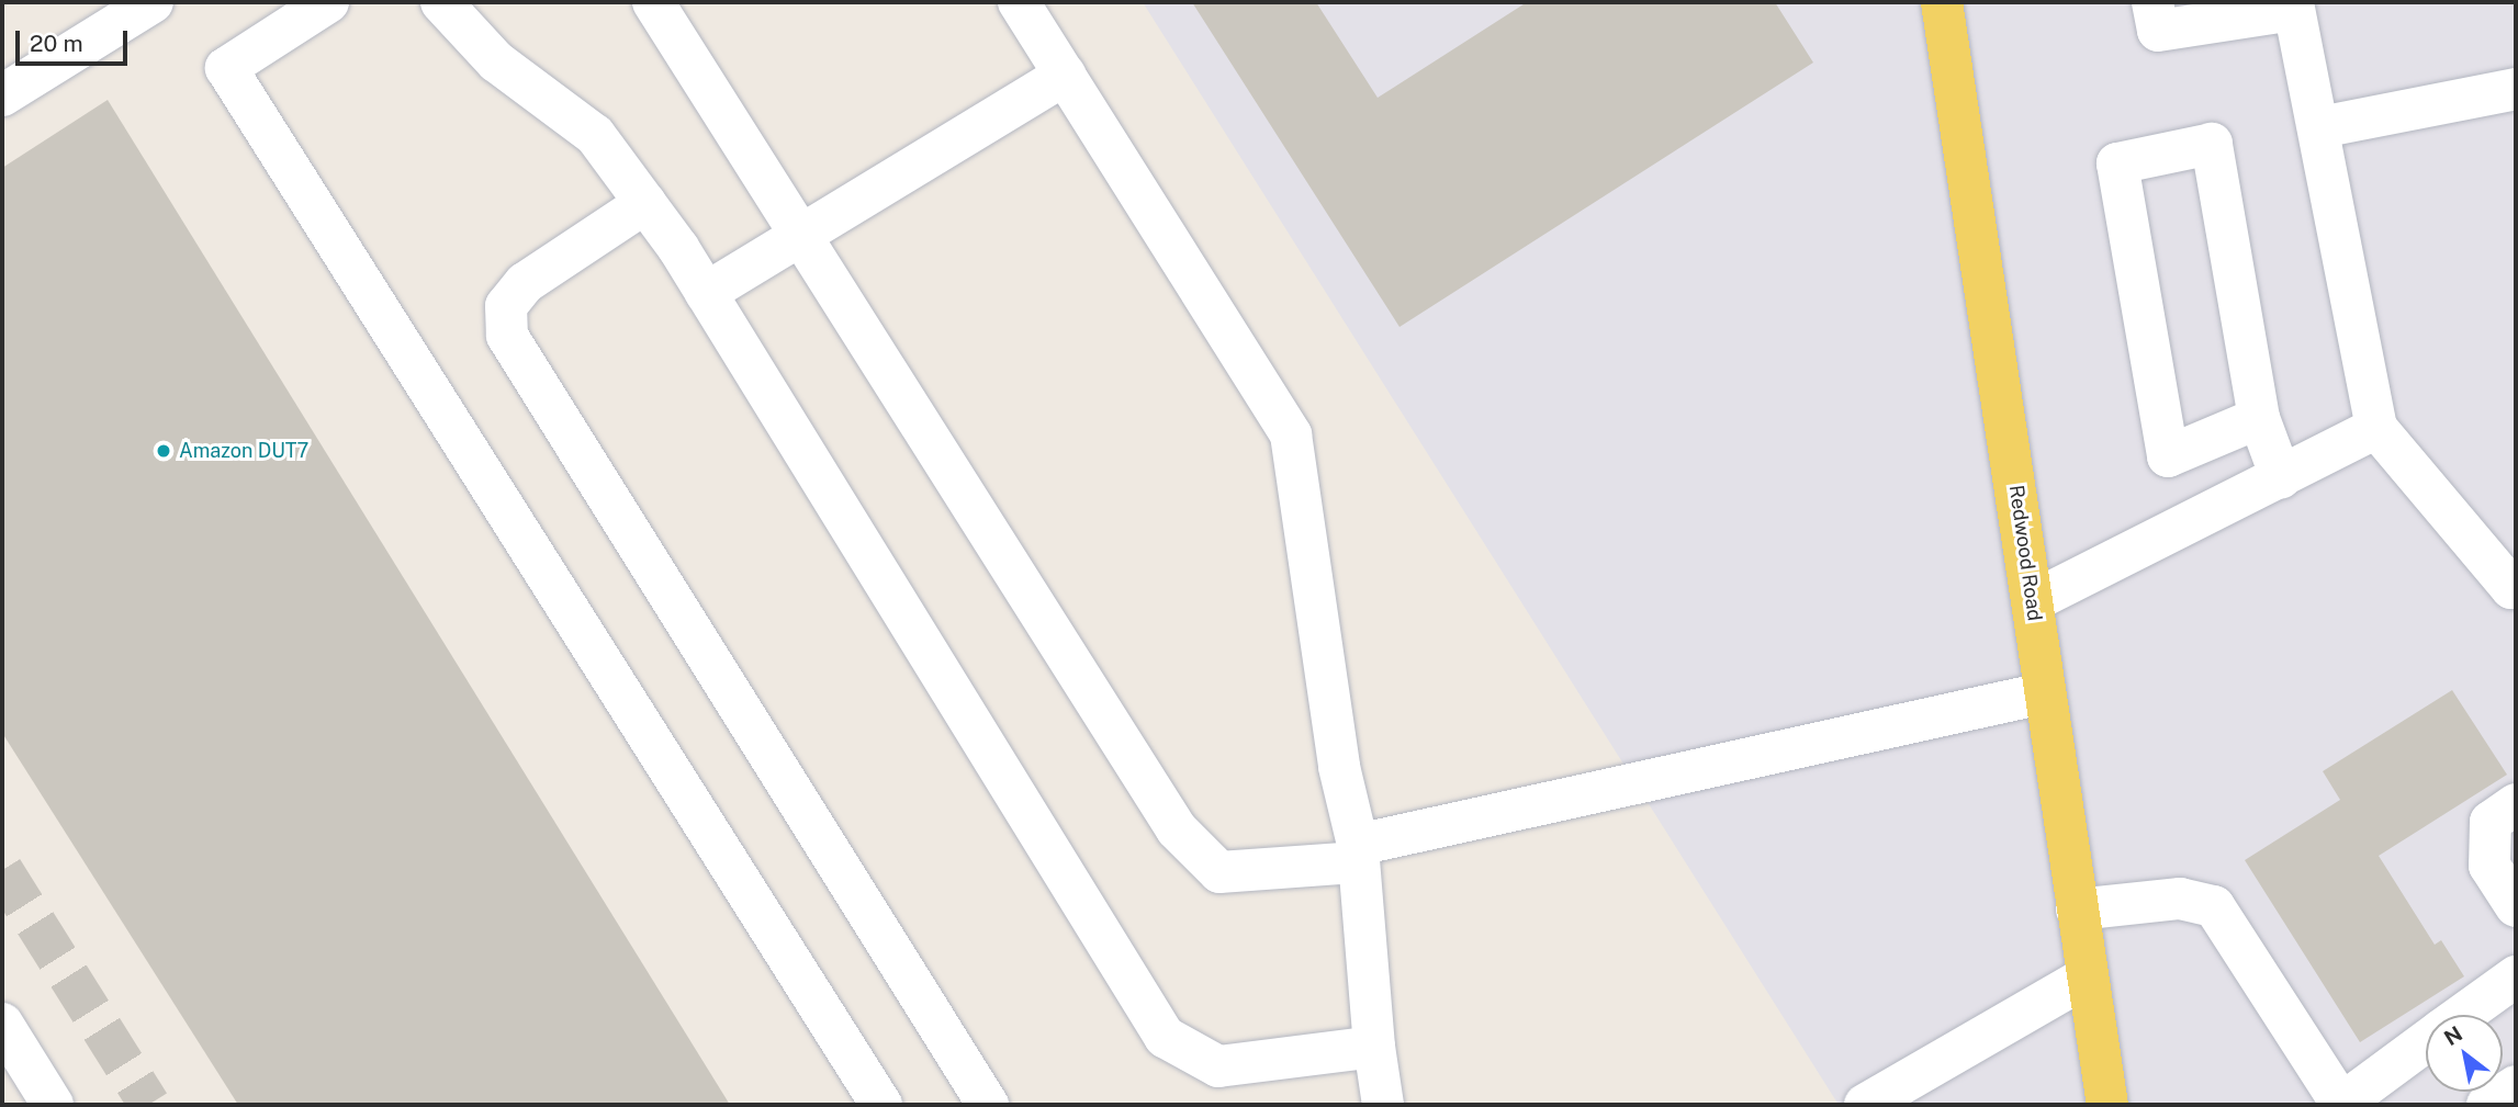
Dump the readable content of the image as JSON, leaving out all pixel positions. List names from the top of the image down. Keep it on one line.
{"streets":{"main road":["Redwood Road"]},"places":["Amazon DUT7"],"scale_bar":"20 m","north":"top left"}
